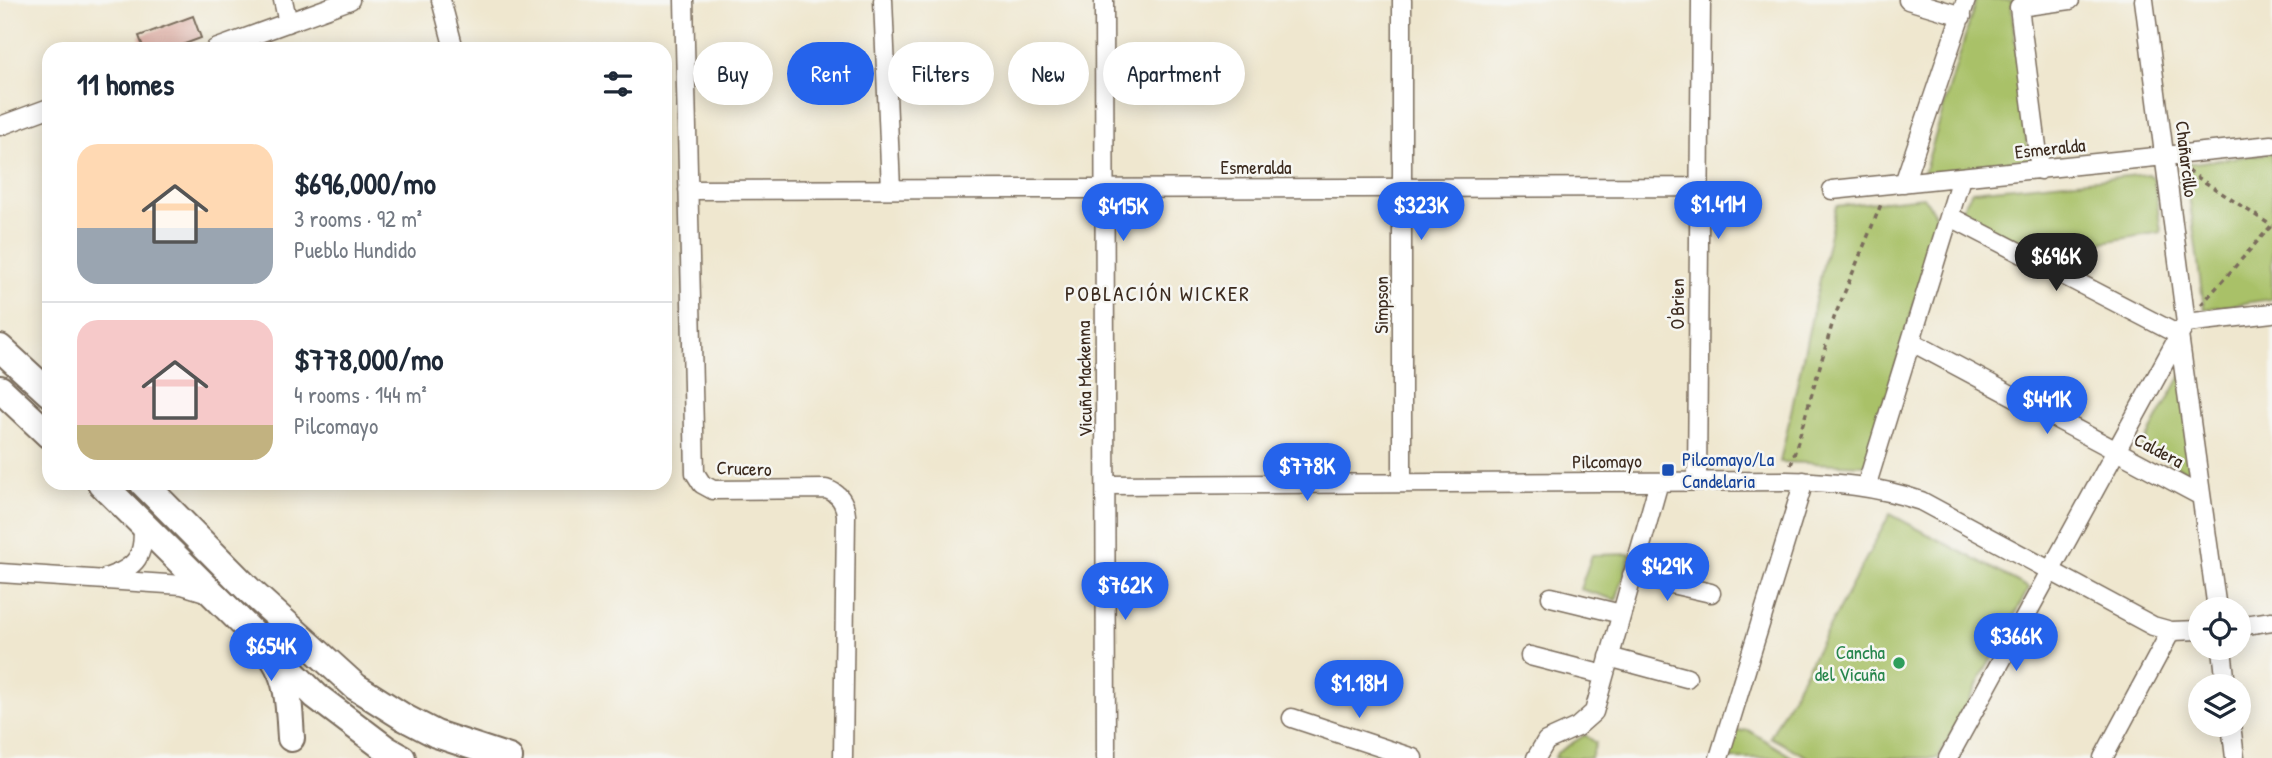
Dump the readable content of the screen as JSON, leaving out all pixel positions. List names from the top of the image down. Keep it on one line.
{"streets":{"street":["Esmeralda","Chañarcillo","O'Brien","Simpson","Vicuña Mackenna","Caldera","Pilcomayo","Crucero"]},"crossings":[["Esmeralda","Chañarcillo"],["Esmeralda","O'Brien"],["Esmeralda","Simpson"],["Esmeralda","Vicuña Mackenna"],["Esmeralda","Crucero"],["Chañarcillo","Caldera"],["O'Brien","Pilcomayo"],["Simpson","Pilcomayo"],["Vicuña Mackenna","Pilcomayo"]],"districts":["POBLACIÓN WICKER"],"places":{"transit":["Pilcomayo/La Candelaria"],"other":["Cancha del Vicuña"]},"page":{"chip":["Buy","Rent","Filters","New","Apartment"],"heading":"11 homes","list":[{"name":"$696,000/mo","note":"3 rooms · 92 m² · Pueblo Hundido"},{"name":"$778,000/mo","note":"4 rooms · 144 m² · Pilcomayo"}],"price":["$1.41M","$323K","$415K","$696K","$441K","$778K","$429K","$762K","$366K","$654K","$1.18M"]}}
